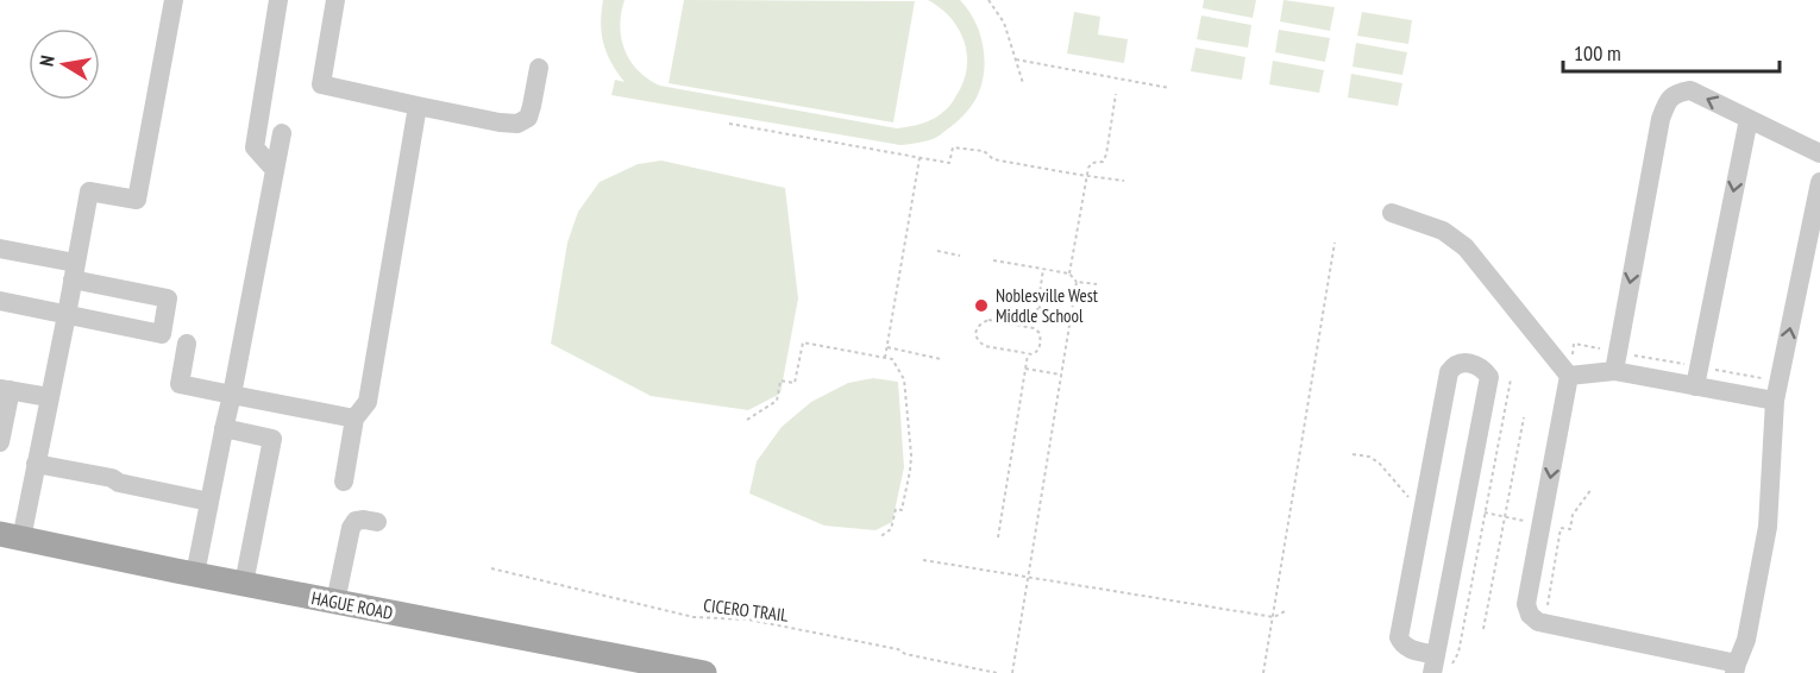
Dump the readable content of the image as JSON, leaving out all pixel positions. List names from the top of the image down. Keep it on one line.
{"streets":{"main road":["HAGUE ROAD"],"path":["CICERO TRAIL"]},"places":["Noblesville West Middle School"],"scale_bar":"100 m","north":"left"}
